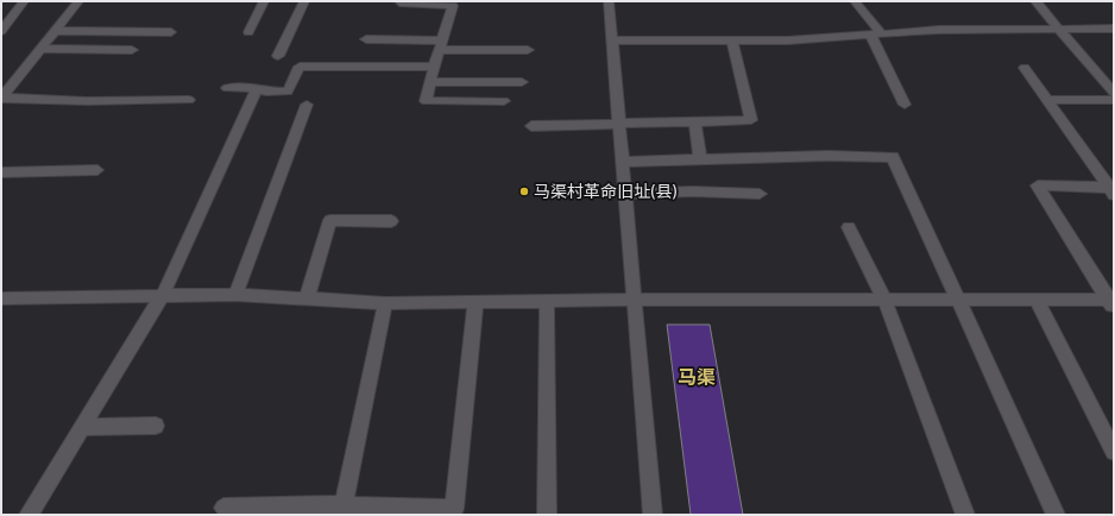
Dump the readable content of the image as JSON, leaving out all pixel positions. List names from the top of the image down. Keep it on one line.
{"districts":["马渠"],"places":["马渠村革命旧址(县)"]}
